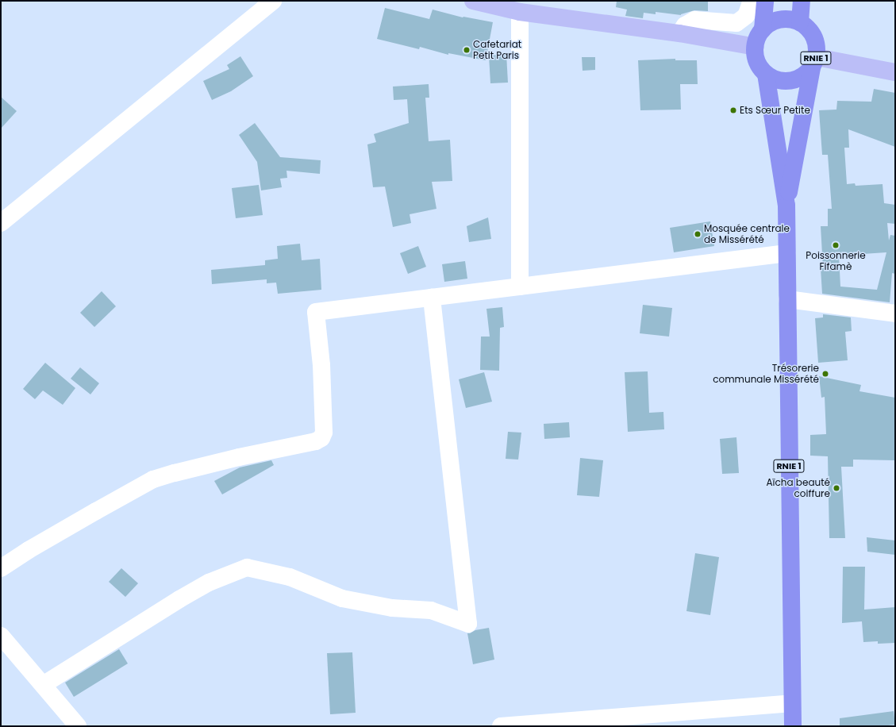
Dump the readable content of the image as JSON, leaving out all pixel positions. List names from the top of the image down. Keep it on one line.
{"streets":{"highway":["RNIE 1"]},"places":["Cafetariat Petit Paris","Ets Sœur Petite","Mosquée centrale de Missérété","Poissonnerie Fifamè","Trésorerie communale Missérété","Aïcha beauté coiffure"]}
